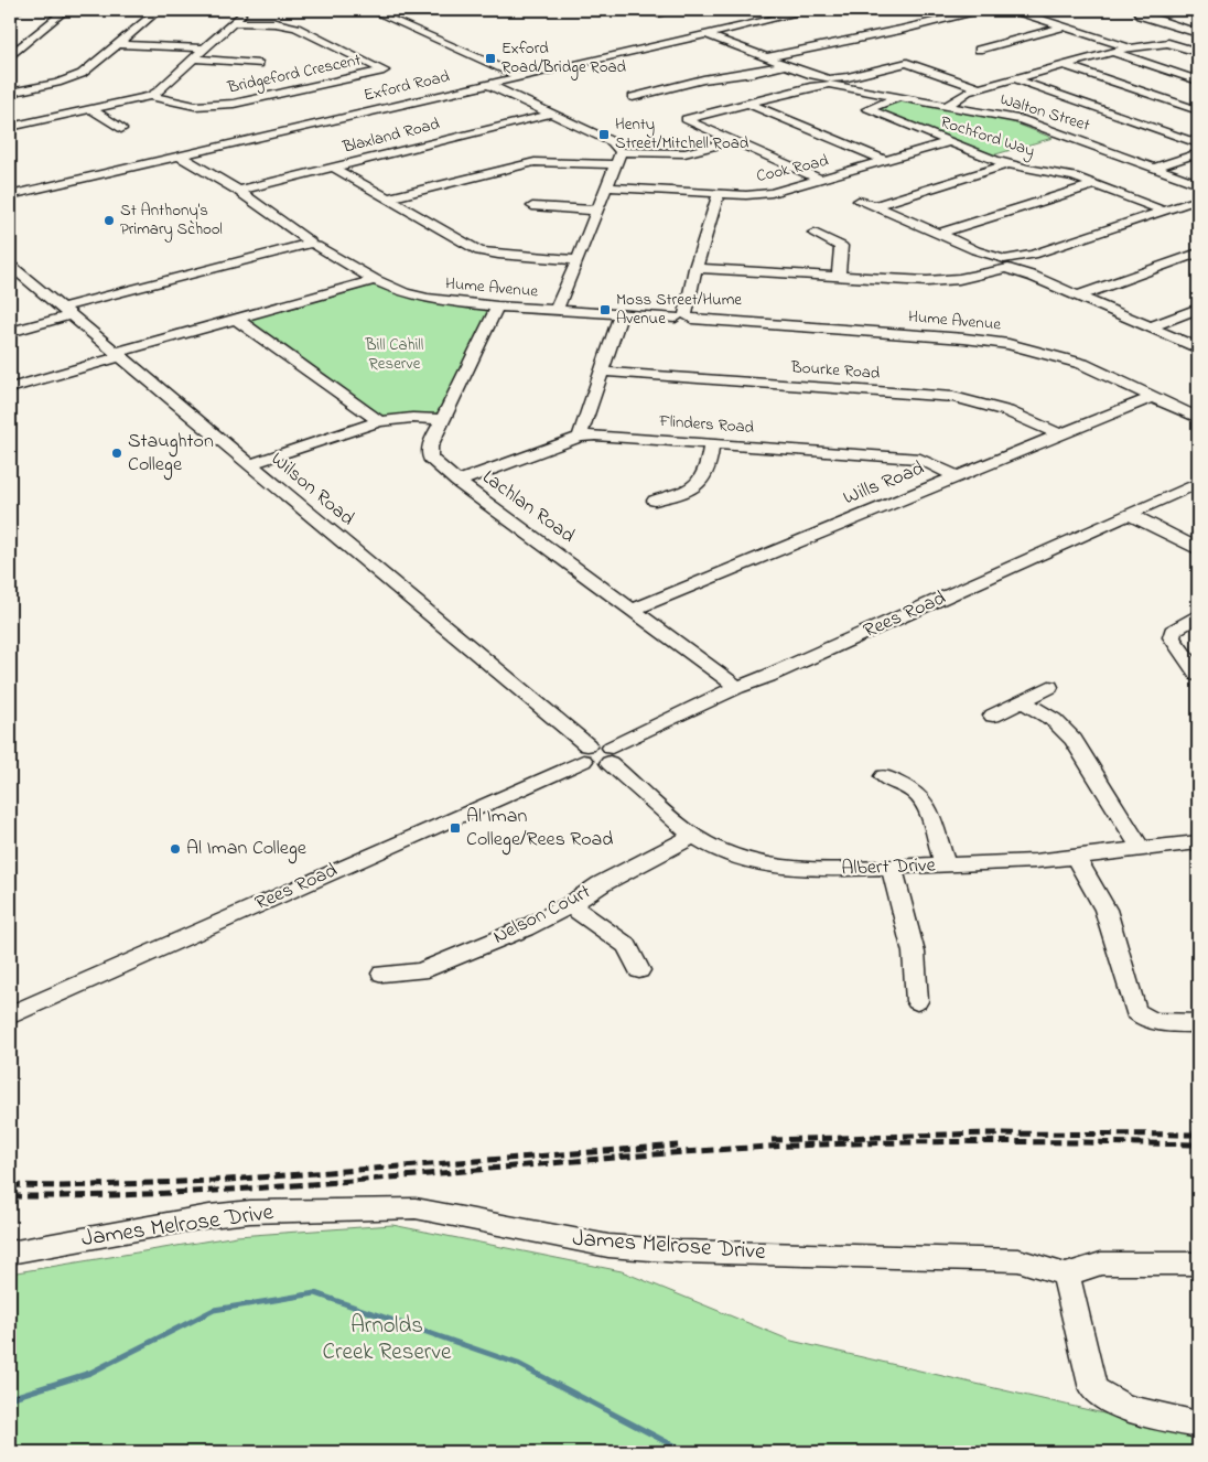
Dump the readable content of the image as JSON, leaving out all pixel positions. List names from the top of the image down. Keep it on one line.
{"streets":{"street":["Bridgeford Crescent","Exford Road","Walton Street","Blaxland Road","Rochford Way","Cook Road","Hume Avenue","Bourke Road","Flinders Road","Wills Road","Wilson Road","Lachlan Road","Rees Road","Albert Drive","Nelson Court","James Melrose Drive"]},"crossings":[["Exford Road","Walton Street"],["Exford Road","Hume Avenue"],["Walton Street","Rochford Way"],["Blaxland Road","Hume Avenue"],["Rochford Way","Cook Road"],["Hume Avenue","Wills Road"],["Hume Avenue","Lachlan Road"],["Bourke Road","Wills Road"],["Flinders Road","Wills Road"],["Flinders Road","Lachlan Road"],["Wills Road","Lachlan Road"],["Wilson Road","Rees Road"],["Lachlan Road","Rees Road"],["Rees Road","Albert Drive"],["Albert Drive","Nelson Court"]],"parks":["Bill Cahill Reserve","Arnolds Creek Reserve"],"places":{"transit":["Exford Road/Bridge Road","Henty Street/Mitchell Road","Moss Street/Hume Avenue","Al Iman College/Rees Road"],"other":["St Anthony's Primary School","Staughton College","Al Iman College"]}}
